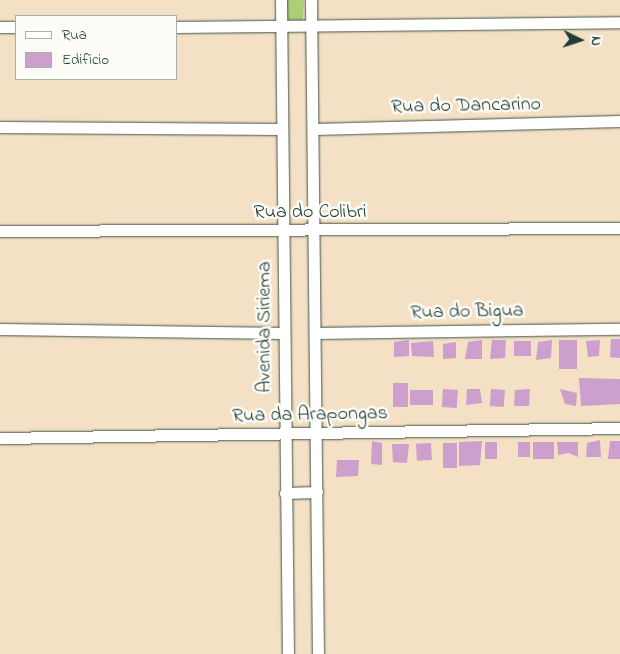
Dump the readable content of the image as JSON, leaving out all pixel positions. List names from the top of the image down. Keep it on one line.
{"streets":{"street":["Rua do Dancarino","Rua do Colibri","Rua do Bigua","Avenida Siriema","Rua da Arapongas"]},"crossings":[["Rua do Colibri","Avenida Siriema"],["Avenida Siriema","Rua da Arapongas"]],"legend":["Rua","Edifício"],"north":"right"}
